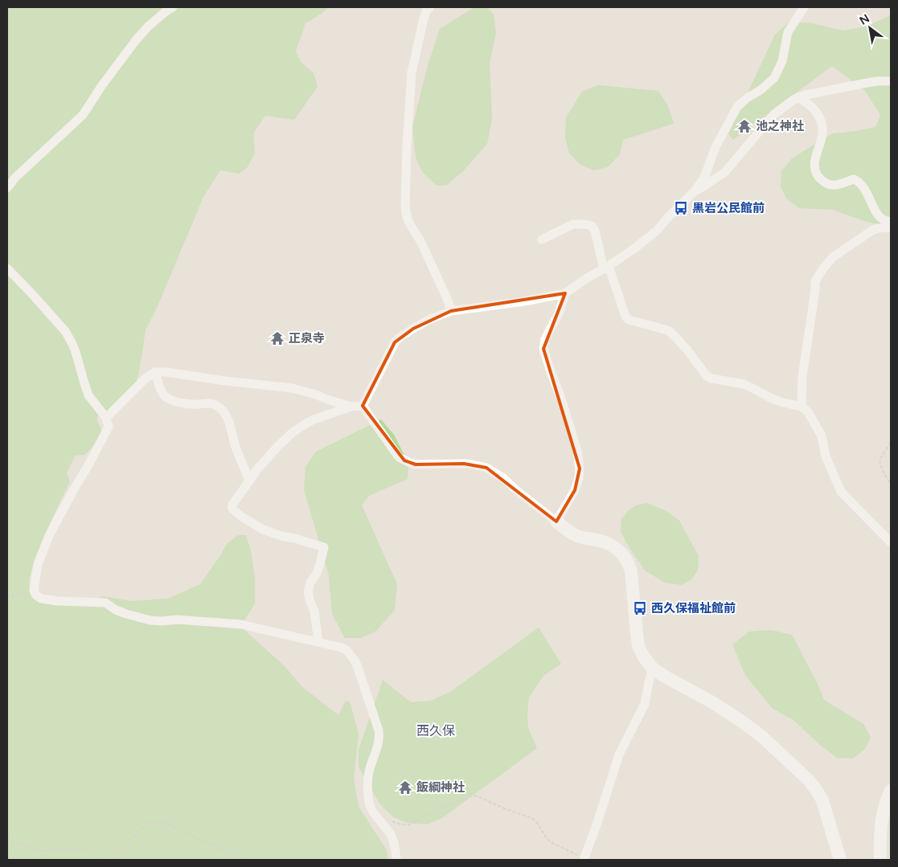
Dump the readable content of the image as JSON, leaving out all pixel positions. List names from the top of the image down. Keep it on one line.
{"districts":["西久保"],"places":{"temple":["池之神社","正泉寺","飯綱神社"],"bus stop":["黒岩公民館前","西久保福祉館前"]},"north":"top left"}
